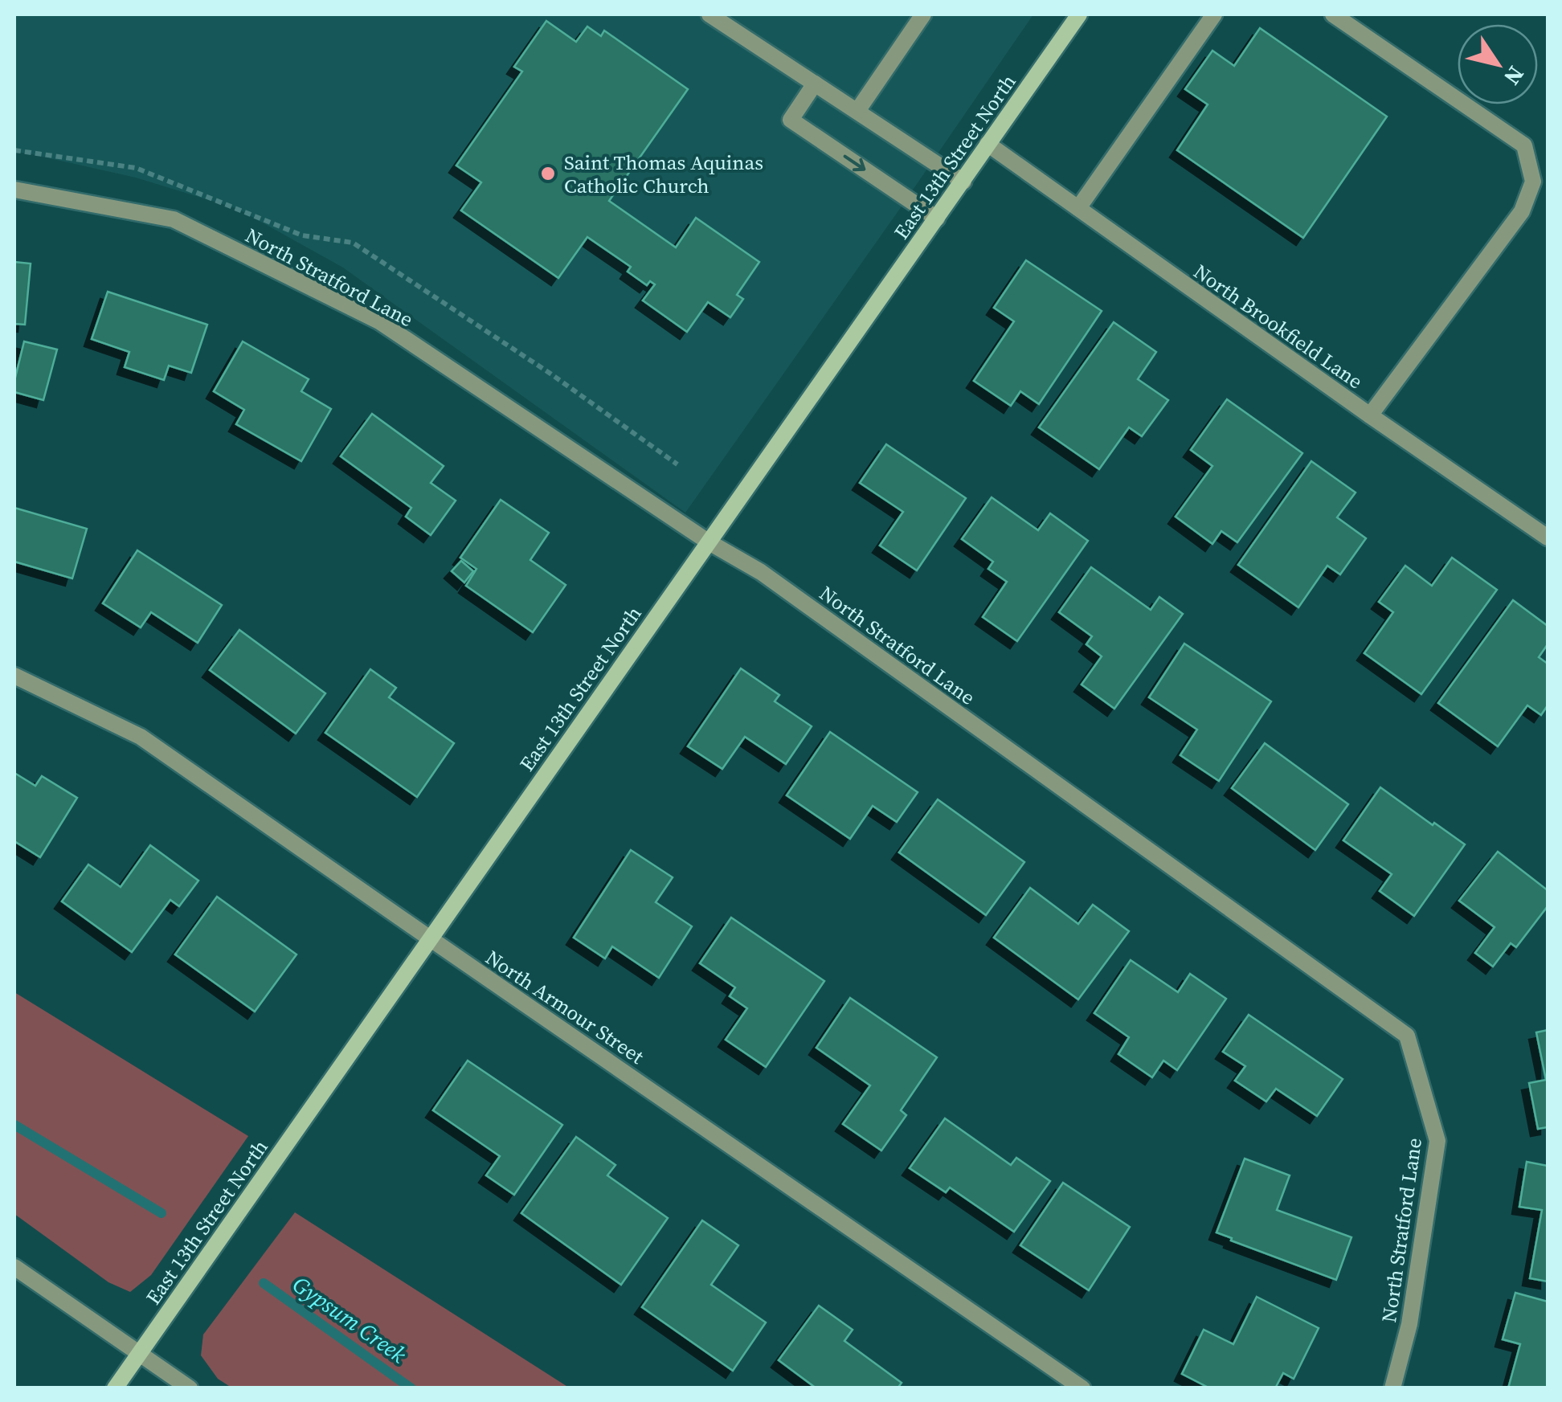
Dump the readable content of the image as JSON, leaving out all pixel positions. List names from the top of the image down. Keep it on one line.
{"streets":{"main road":["East 13th Street North"],"street":["North Stratford Lane","North Brookfield Lane","North Armour Street"]},"crossings":[["East 13th Street North","North Stratford Lane"],["East 13th Street North","North Brookfield Lane"],["East 13th Street North","North Armour Street"]],"water":["Gypsum Creek"],"places":["Saint Thomas Aquinas Catholic Church"],"north":"bottom right"}
